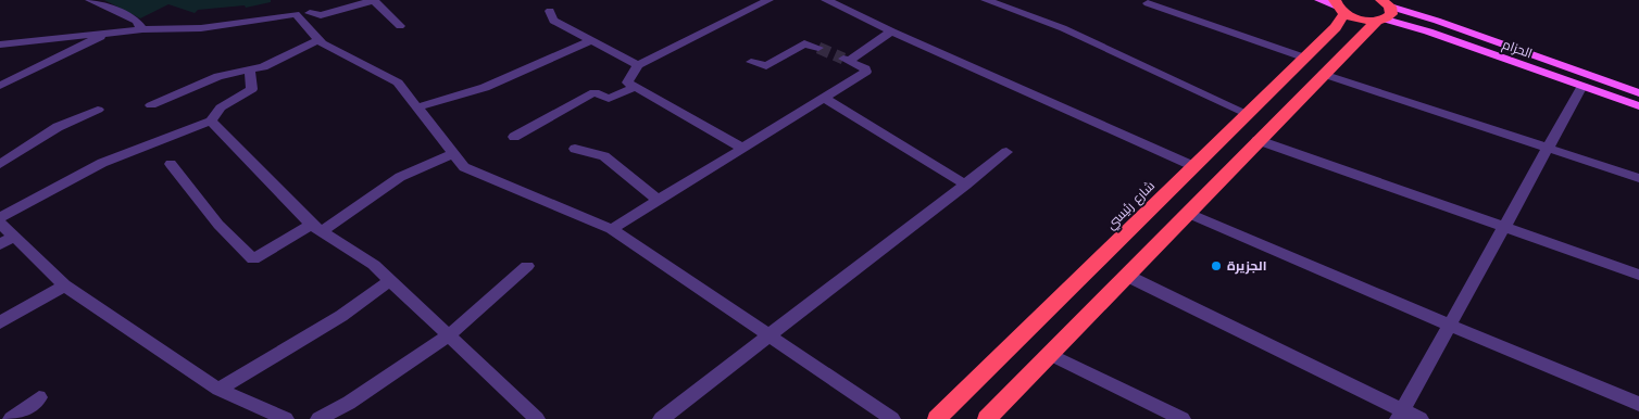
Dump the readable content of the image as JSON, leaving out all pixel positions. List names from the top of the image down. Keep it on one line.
{"streets":{"highway":["شارع رئيسي"],"main road":["الحزام"]},"places":["الجزيرة"]}
